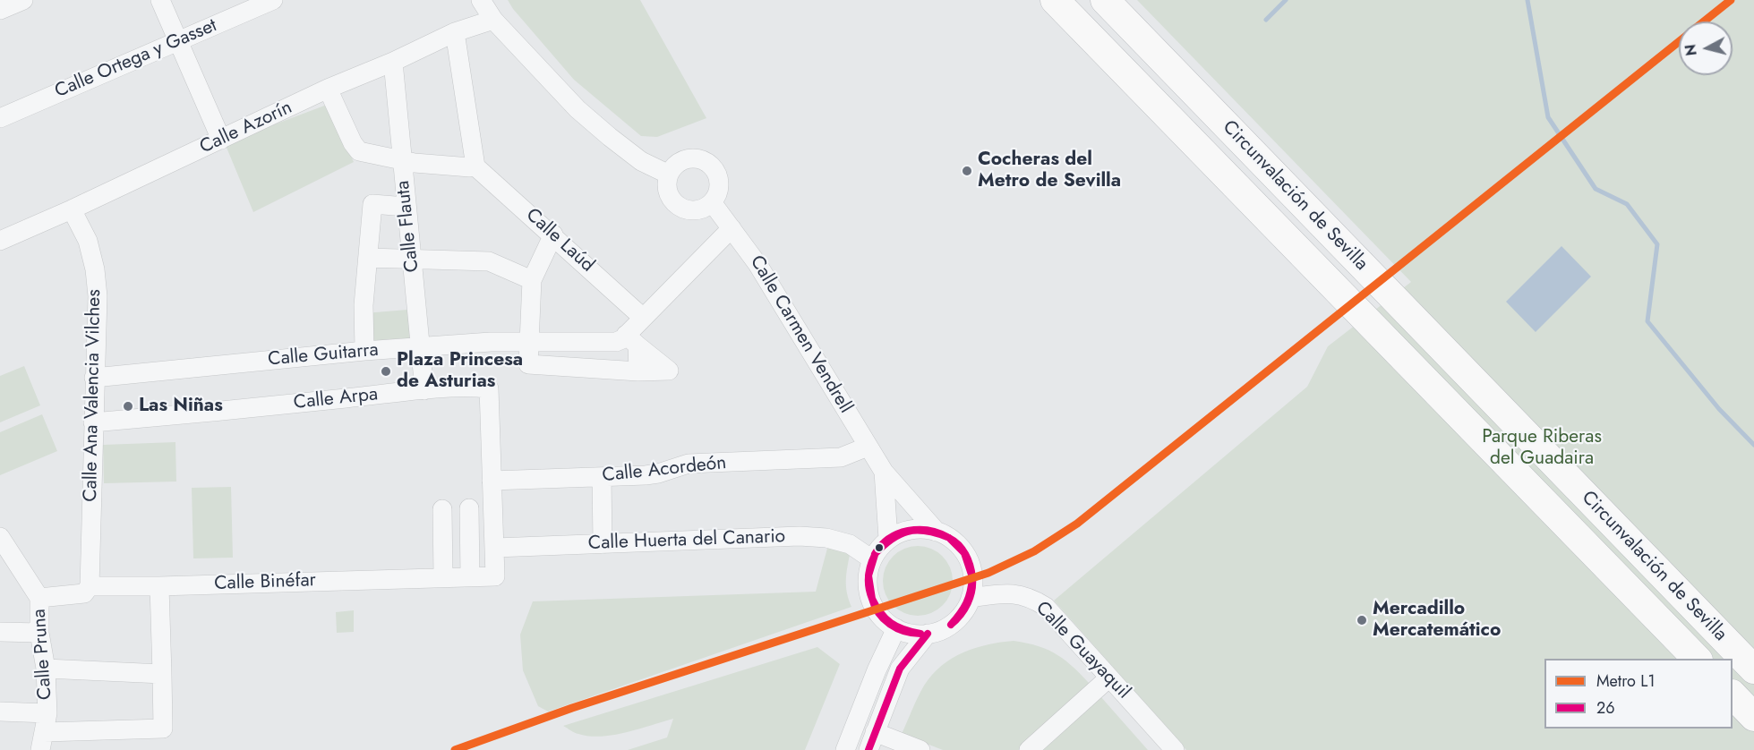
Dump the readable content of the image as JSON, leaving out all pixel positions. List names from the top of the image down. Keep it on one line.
{"streets":{"highway":["Circunvalación de Sevilla"],"street":["Calle Ortega y Gasset","Calle Azorín","Calle Flauta","Calle Laúd","Calle Carmen Vendrell","Calle Guitarra","Calle Ana Valencia Vilches","Calle Arpa","Calle Acordeón","Calle Huerta del Canario","Calle Binéfar","Calle Guayaquil","Calle Pruna"]},"crossings":[["Calle Azorín","Calle Flauta"],["Calle Azorín","Calle Ana Valencia Vilches"],["Calle Flauta","Calle Guitarra"],["Calle Flauta","Calle Arpa"],["Calle Carmen Vendrell","Calle Acordeón"],["Calle Carmen Vendrell","Calle Huerta del Canario"],["Calle Carmen Vendrell","Calle Guayaquil"],["Calle Guitarra","Calle Ana Valencia Vilches"],["Calle Ana Valencia Vilches","Calle Arpa"],["Calle Ana Valencia Vilches","Calle Binéfar"],["Calle Arpa","Calle Acordeón"],["Calle Arpa","Calle Huerta del Canario"],["Calle Arpa","Calle Binéfar"],["Calle Huerta del Canario","Calle Guayaquil"],["Calle Binéfar","Calle Pruna"]],"parks":["Parque Riberas del Guadaira"],"places":["Cocheras del Metro de Sevilla","Plaza Princesa de Asturias","Las Niñas","Mercadillo Mercatemático"],"lines":["metro line L1","transit line 26"],"legend":["Metro L1","26"],"north":"left"}
